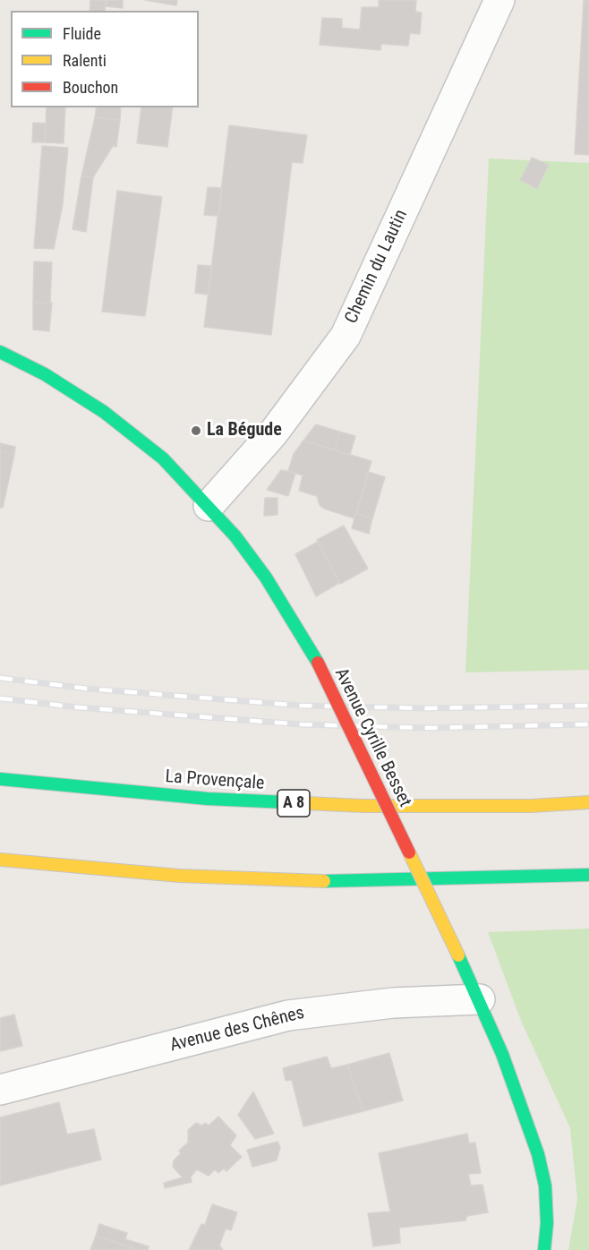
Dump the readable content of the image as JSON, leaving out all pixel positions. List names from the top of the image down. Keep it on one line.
{"streets":{"main road":["Avenue Cyrille Besset","La Provençale","A 8"],"street":["Chemin du Lautin","Avenue des Chênes"]},"crossings":[["Chemin du Lautin","Avenue Cyrille Besset"],["Avenue Cyrille Besset","Avenue des Chênes"]],"places":["La Bégude"],"legend":["Fluide","Ralenti","Bouchon"]}
